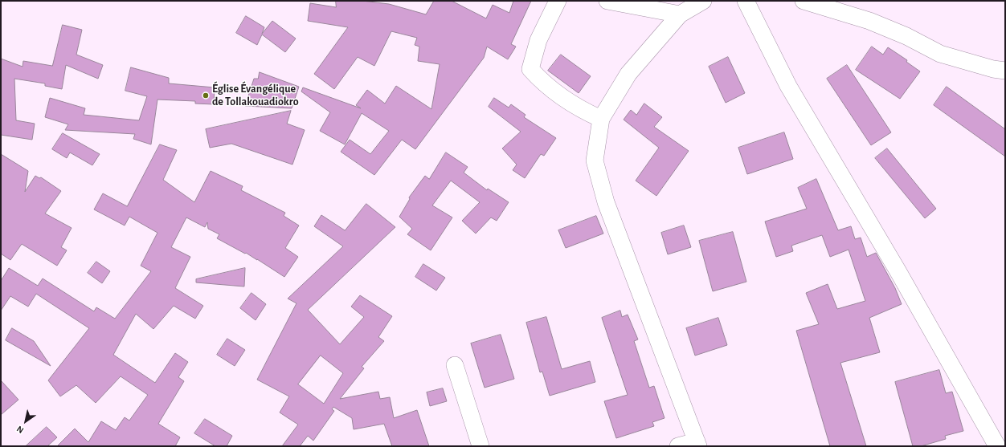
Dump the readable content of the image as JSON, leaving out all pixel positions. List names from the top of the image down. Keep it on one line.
{"places":["Église Évangélique de Tollakouadiokro"],"north":"bottom left"}
